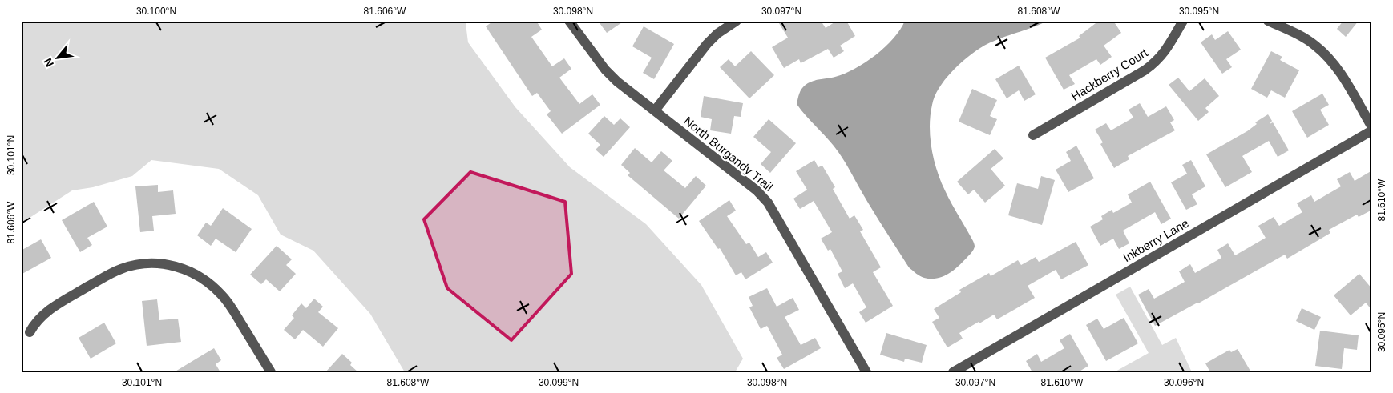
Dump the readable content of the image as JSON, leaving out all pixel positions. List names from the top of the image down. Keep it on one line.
{"streets":{"street":["Hackberry Court","North Burgandy Trail","Inkberry Lane"]},"north":"bottom left","coordinates":["30.100°N","81.606°W","30.098°N","30.097°N","81.608°W","30.095°N","30.101°N","81.610°W","30.099°N","30.096°N"]}
